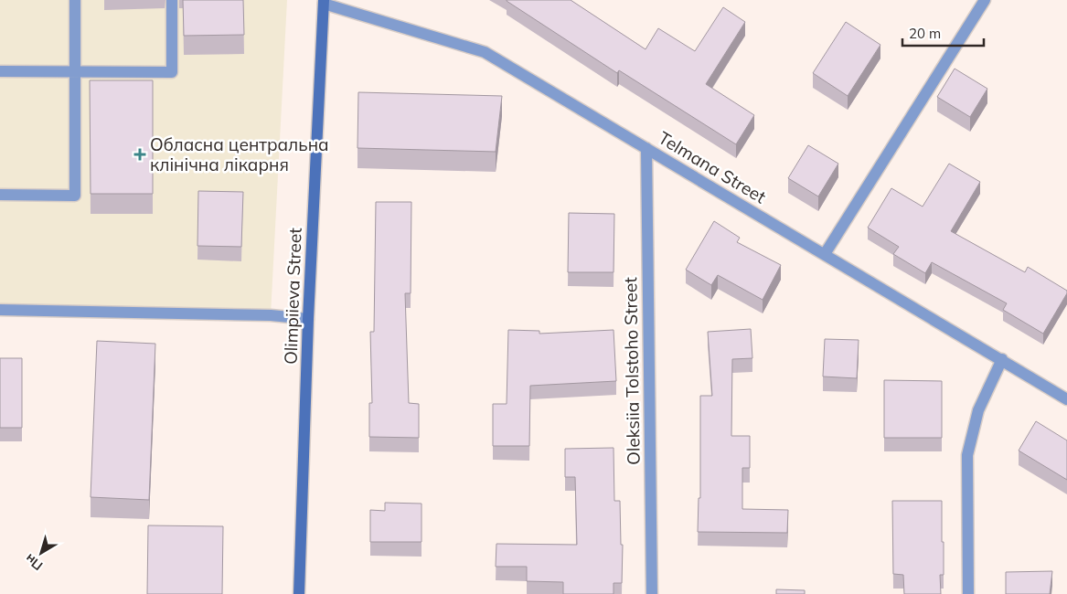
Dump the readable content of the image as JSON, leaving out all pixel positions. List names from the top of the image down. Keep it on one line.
{"streets":{"main road":["Olimpiieva Street"],"street":["Telmana Street","Oleksiia Tolstoho Street"]},"crossings":[["Telmana Street","Olimpiieva Street"],["Telmana Street","Oleksiia Tolstoho Street"]],"places":{"health":["Обласна центральна клінічна лікарня"]},"scale_bar":"20 m","north":"bottom left"}
